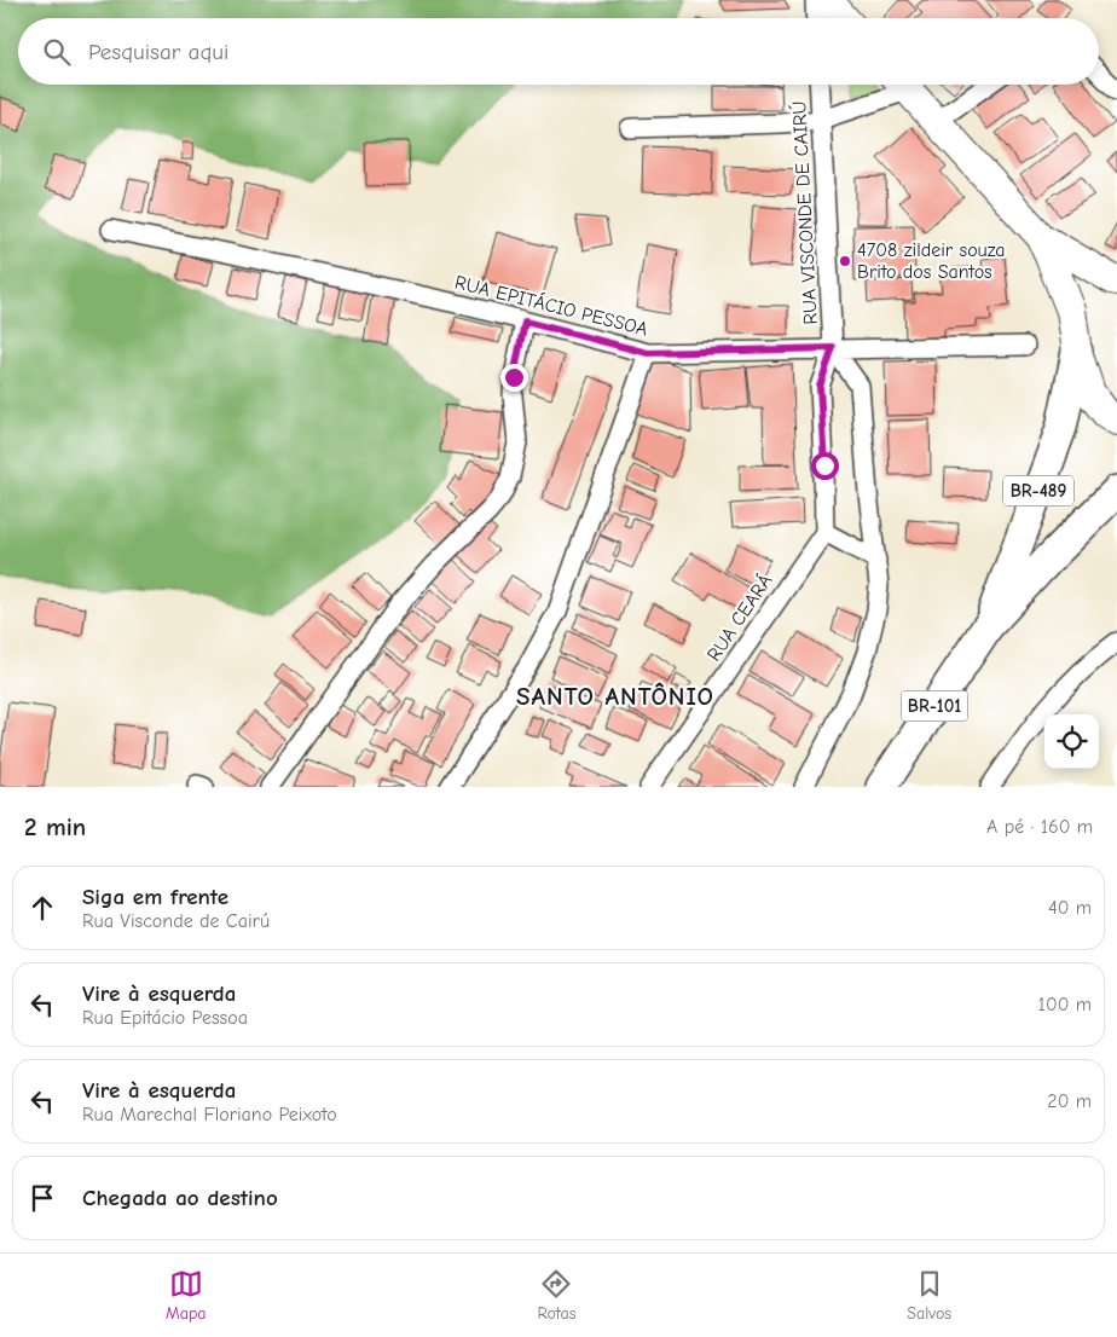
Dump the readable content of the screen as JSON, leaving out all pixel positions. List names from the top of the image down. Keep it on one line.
{"streets":{"highway":["BR-489","BR-101"],"street":["RUA VISCONDE DE CAIRÚ","RUA EPITÁCIO PESSOA","RUA CEARÁ"]},"crossings":[["RUA VISCONDE DE CAIRÚ","RUA EPITÁCIO PESSOA"],["RUA VISCONDE DE CAIRÚ","RUA CEARÁ"],["BR-489","BR-101"]],"districts":["SANTO ANTÔNIO"],"places":["4708 zildeir souza Brito dos Santos"],"page":{"search":"Pesquisar aqui","heading":["2 min","A pé · 160 m"],"list":[["Siga em frente","Rua Visconde de Cairú","40 m"],["Vire à esquerda","Rua Epitácio Pessoa","100 m"],["Vire à esquerda","Rua Marechal Floriano Peixoto","20 m"],"Chegada ao destino"],"nav":["Mapa","Rotas","Salvos"]}}
